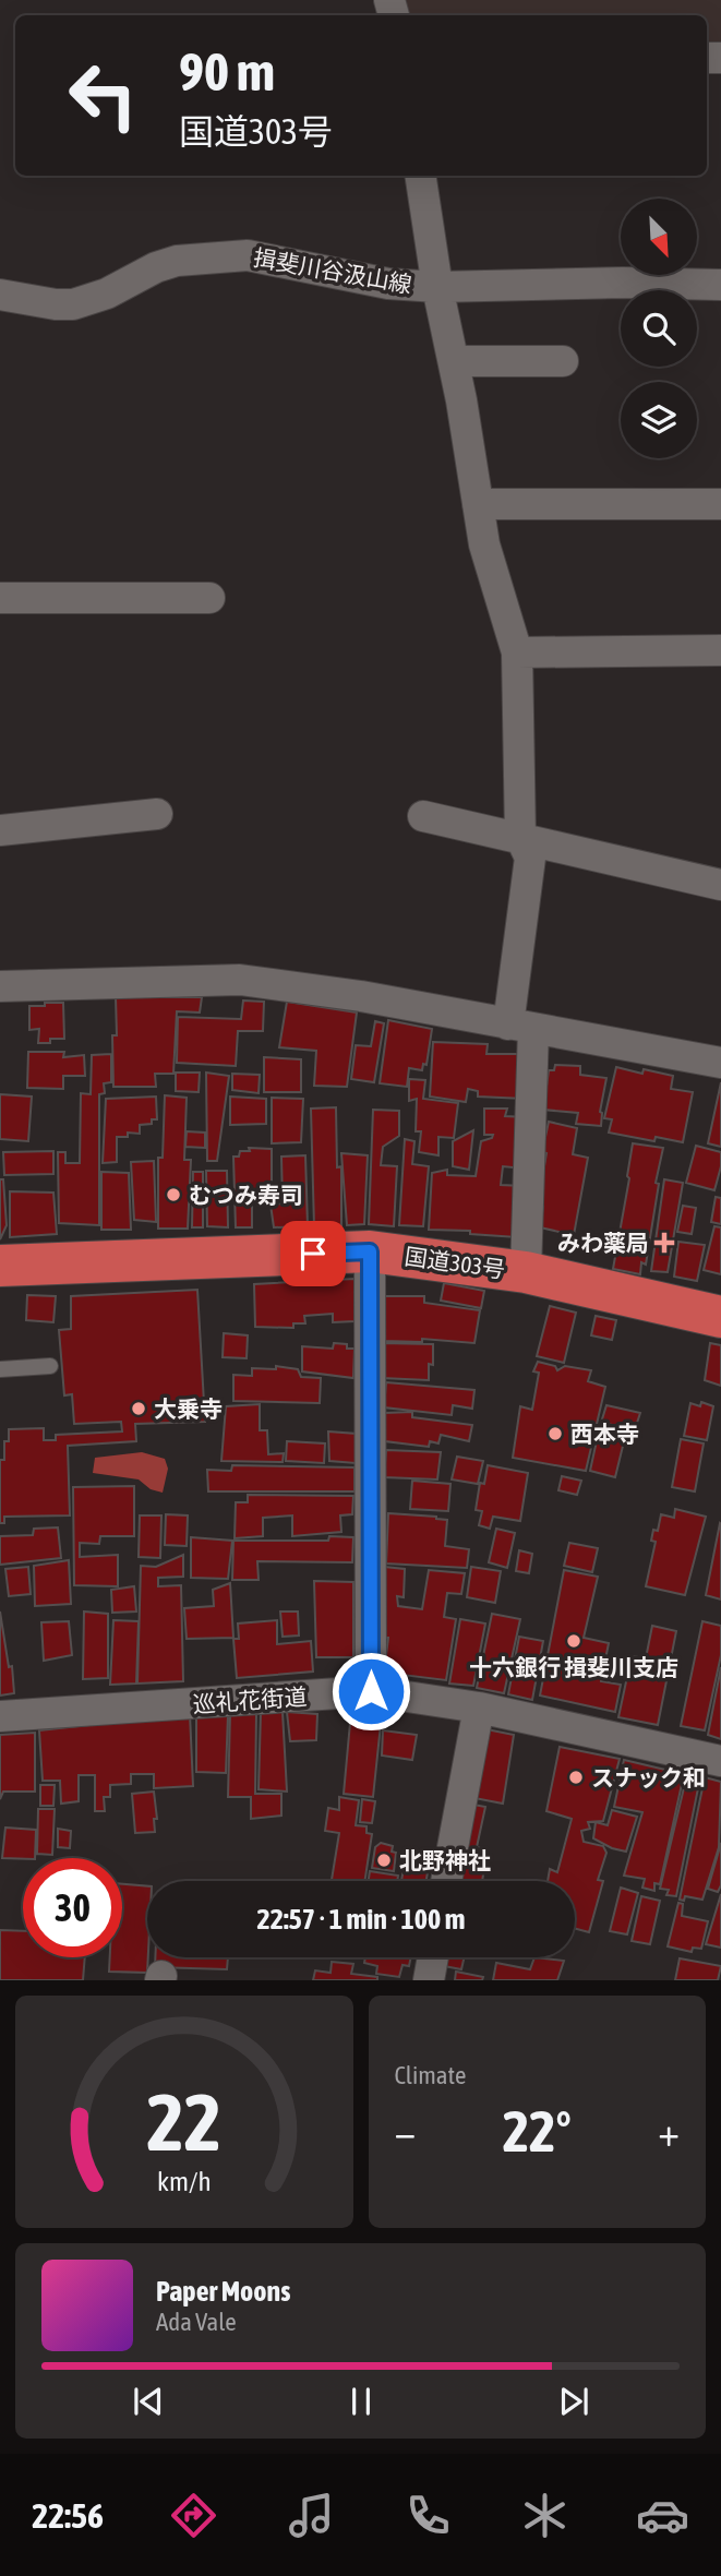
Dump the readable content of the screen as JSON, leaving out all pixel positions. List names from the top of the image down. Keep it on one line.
{"streets":{"highway":["国道303号"],"street":["揖斐川谷汲山線","巡礼花街道"]},"places":{"other":["むつみ寿司","大乗寺","西本寺","十六銀行 揖斐川支店","スナック和","北野神社"],"health":["みわ薬局"]},"north":"bottom right","page":{"turn":["90 m","国道303号"],"limit":"30","trip":"22:57 · 1 min · 100 m","tile":"Climate","heat":["−","22°","+"],"song":["Paper Moons","Ada Vale"],"tabs":"22:56","gauge":["22","km/h"]}}
